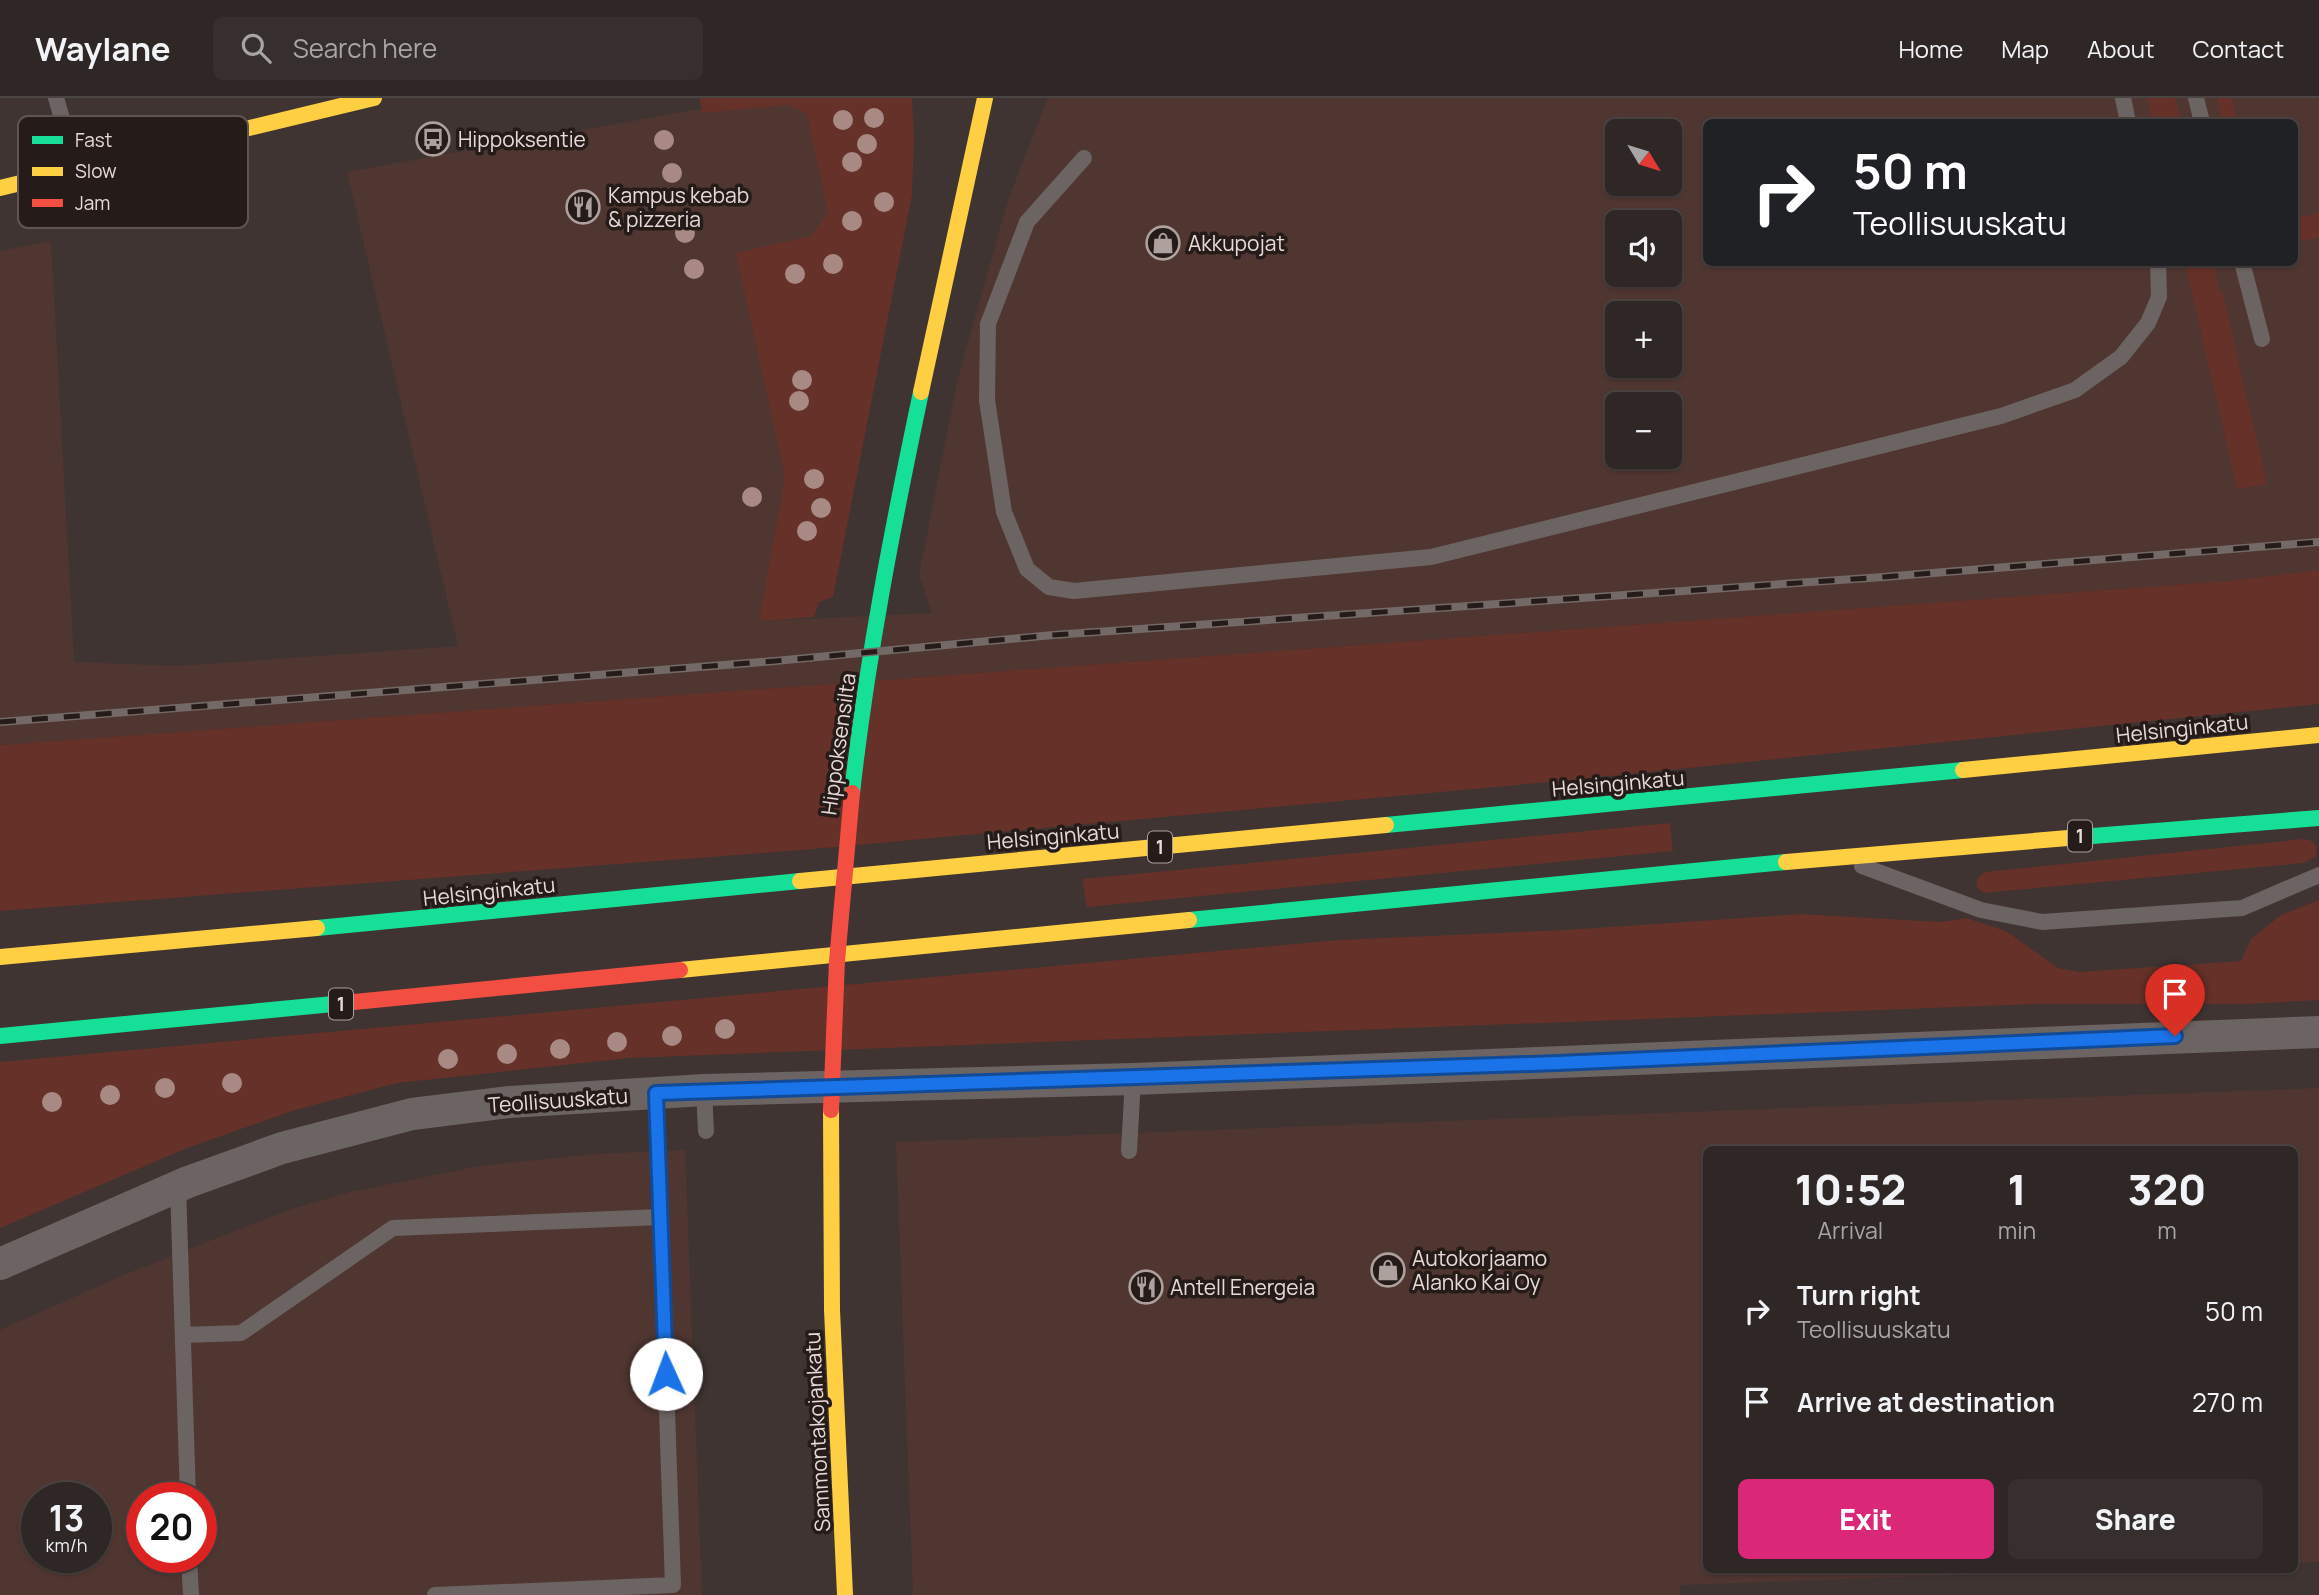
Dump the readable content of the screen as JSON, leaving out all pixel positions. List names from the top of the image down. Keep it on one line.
{"streets":{"main road":["Helsinginkatu","Hippoksensilta","1","Sammontakojankatu"],"street":["Teollisuuskatu"]},"crossings":[["Hippoksensilta","Sammontakojankatu"]],"places":{"bus stop":["Hippoksentie"],"restaurant":["Kampus kebab & pizzeria","Antell Energeia"],"shop":["Akkupojat","Autokorjaamo Alanko Kai Oy"]},"legend":["Fast","Slow","Jam"],"north":"bottom right","page":{"header":"Waylane","search":"Search here","nav":["Home","Map","About","Contact"],"map_buttons":["+","−"],"turn":["50 m","Teollisuuskatu"],"eta":["10:52","Arrival","1","min","320","m"],"list":[{"name":"Turn right","note":"Teollisuuskatu","value":"50 m"},{"name":"Arrive at destination","value":"270 m"}],"buttons":["Exit","Share"],"speed":"13 km/h","limit":"20"}}
